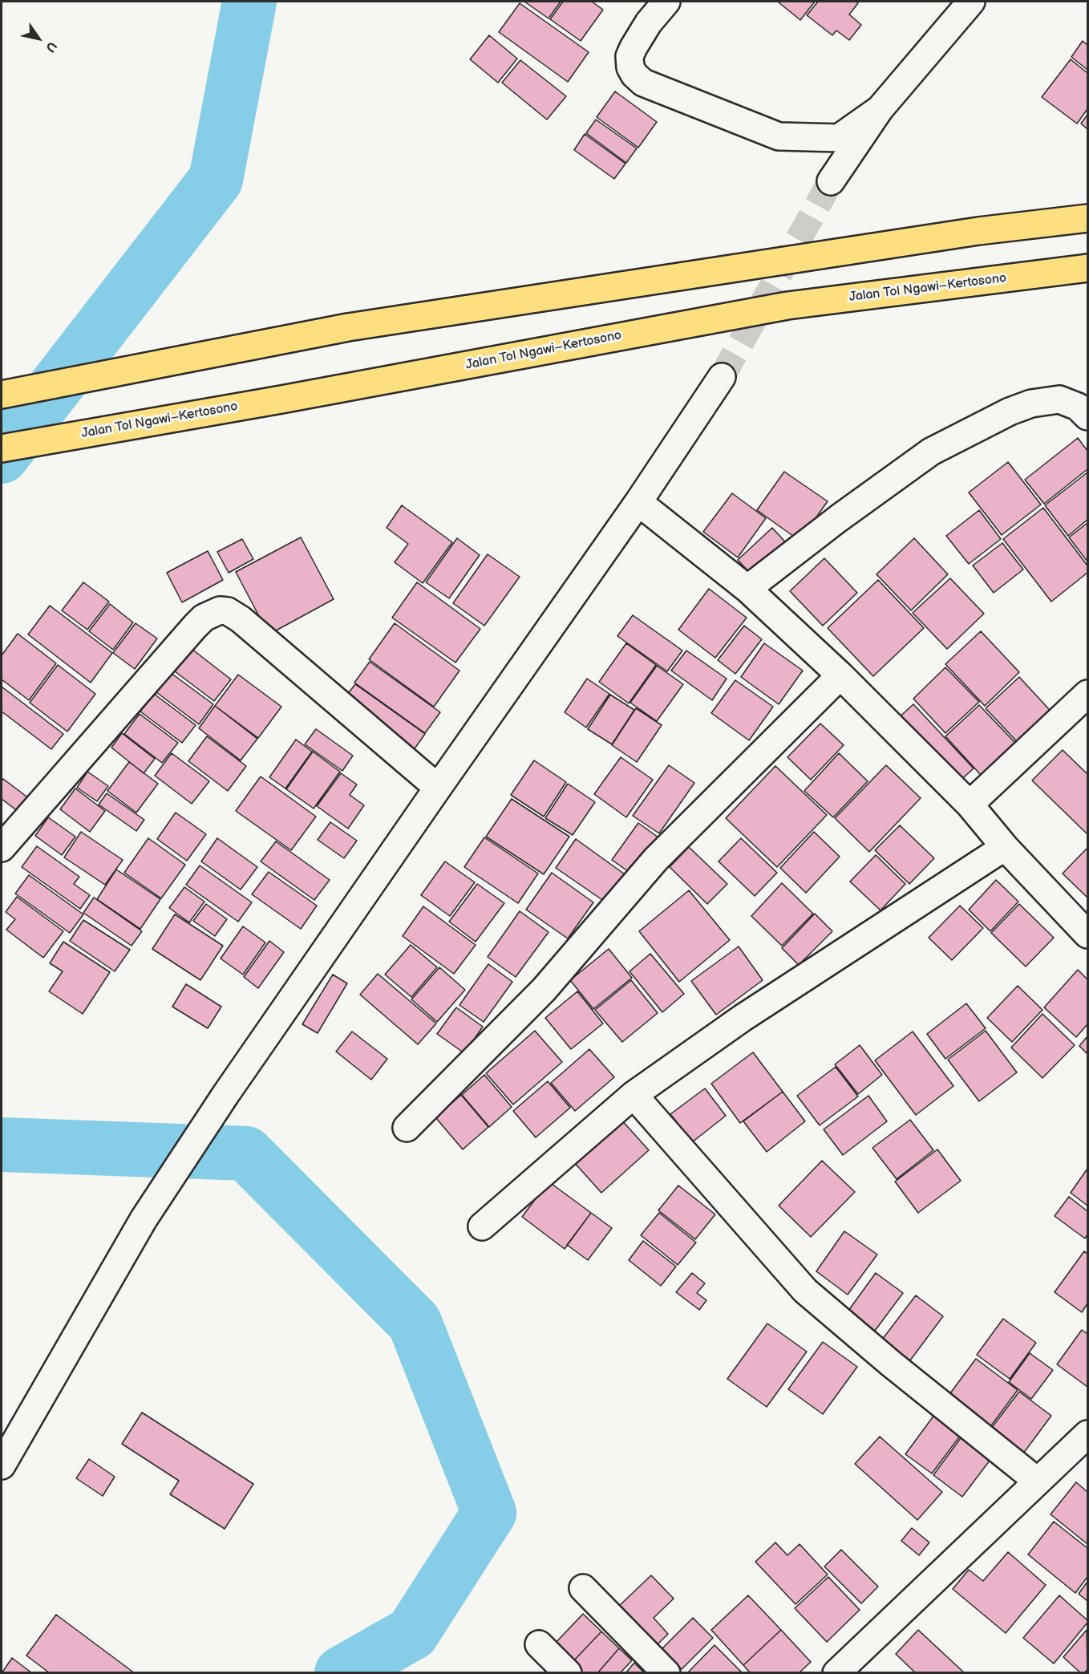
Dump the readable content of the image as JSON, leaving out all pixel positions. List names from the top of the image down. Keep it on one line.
{"streets":{"highway":["Jalan Tol Ngawi–Kertosono"]},"north":"bottom right"}
